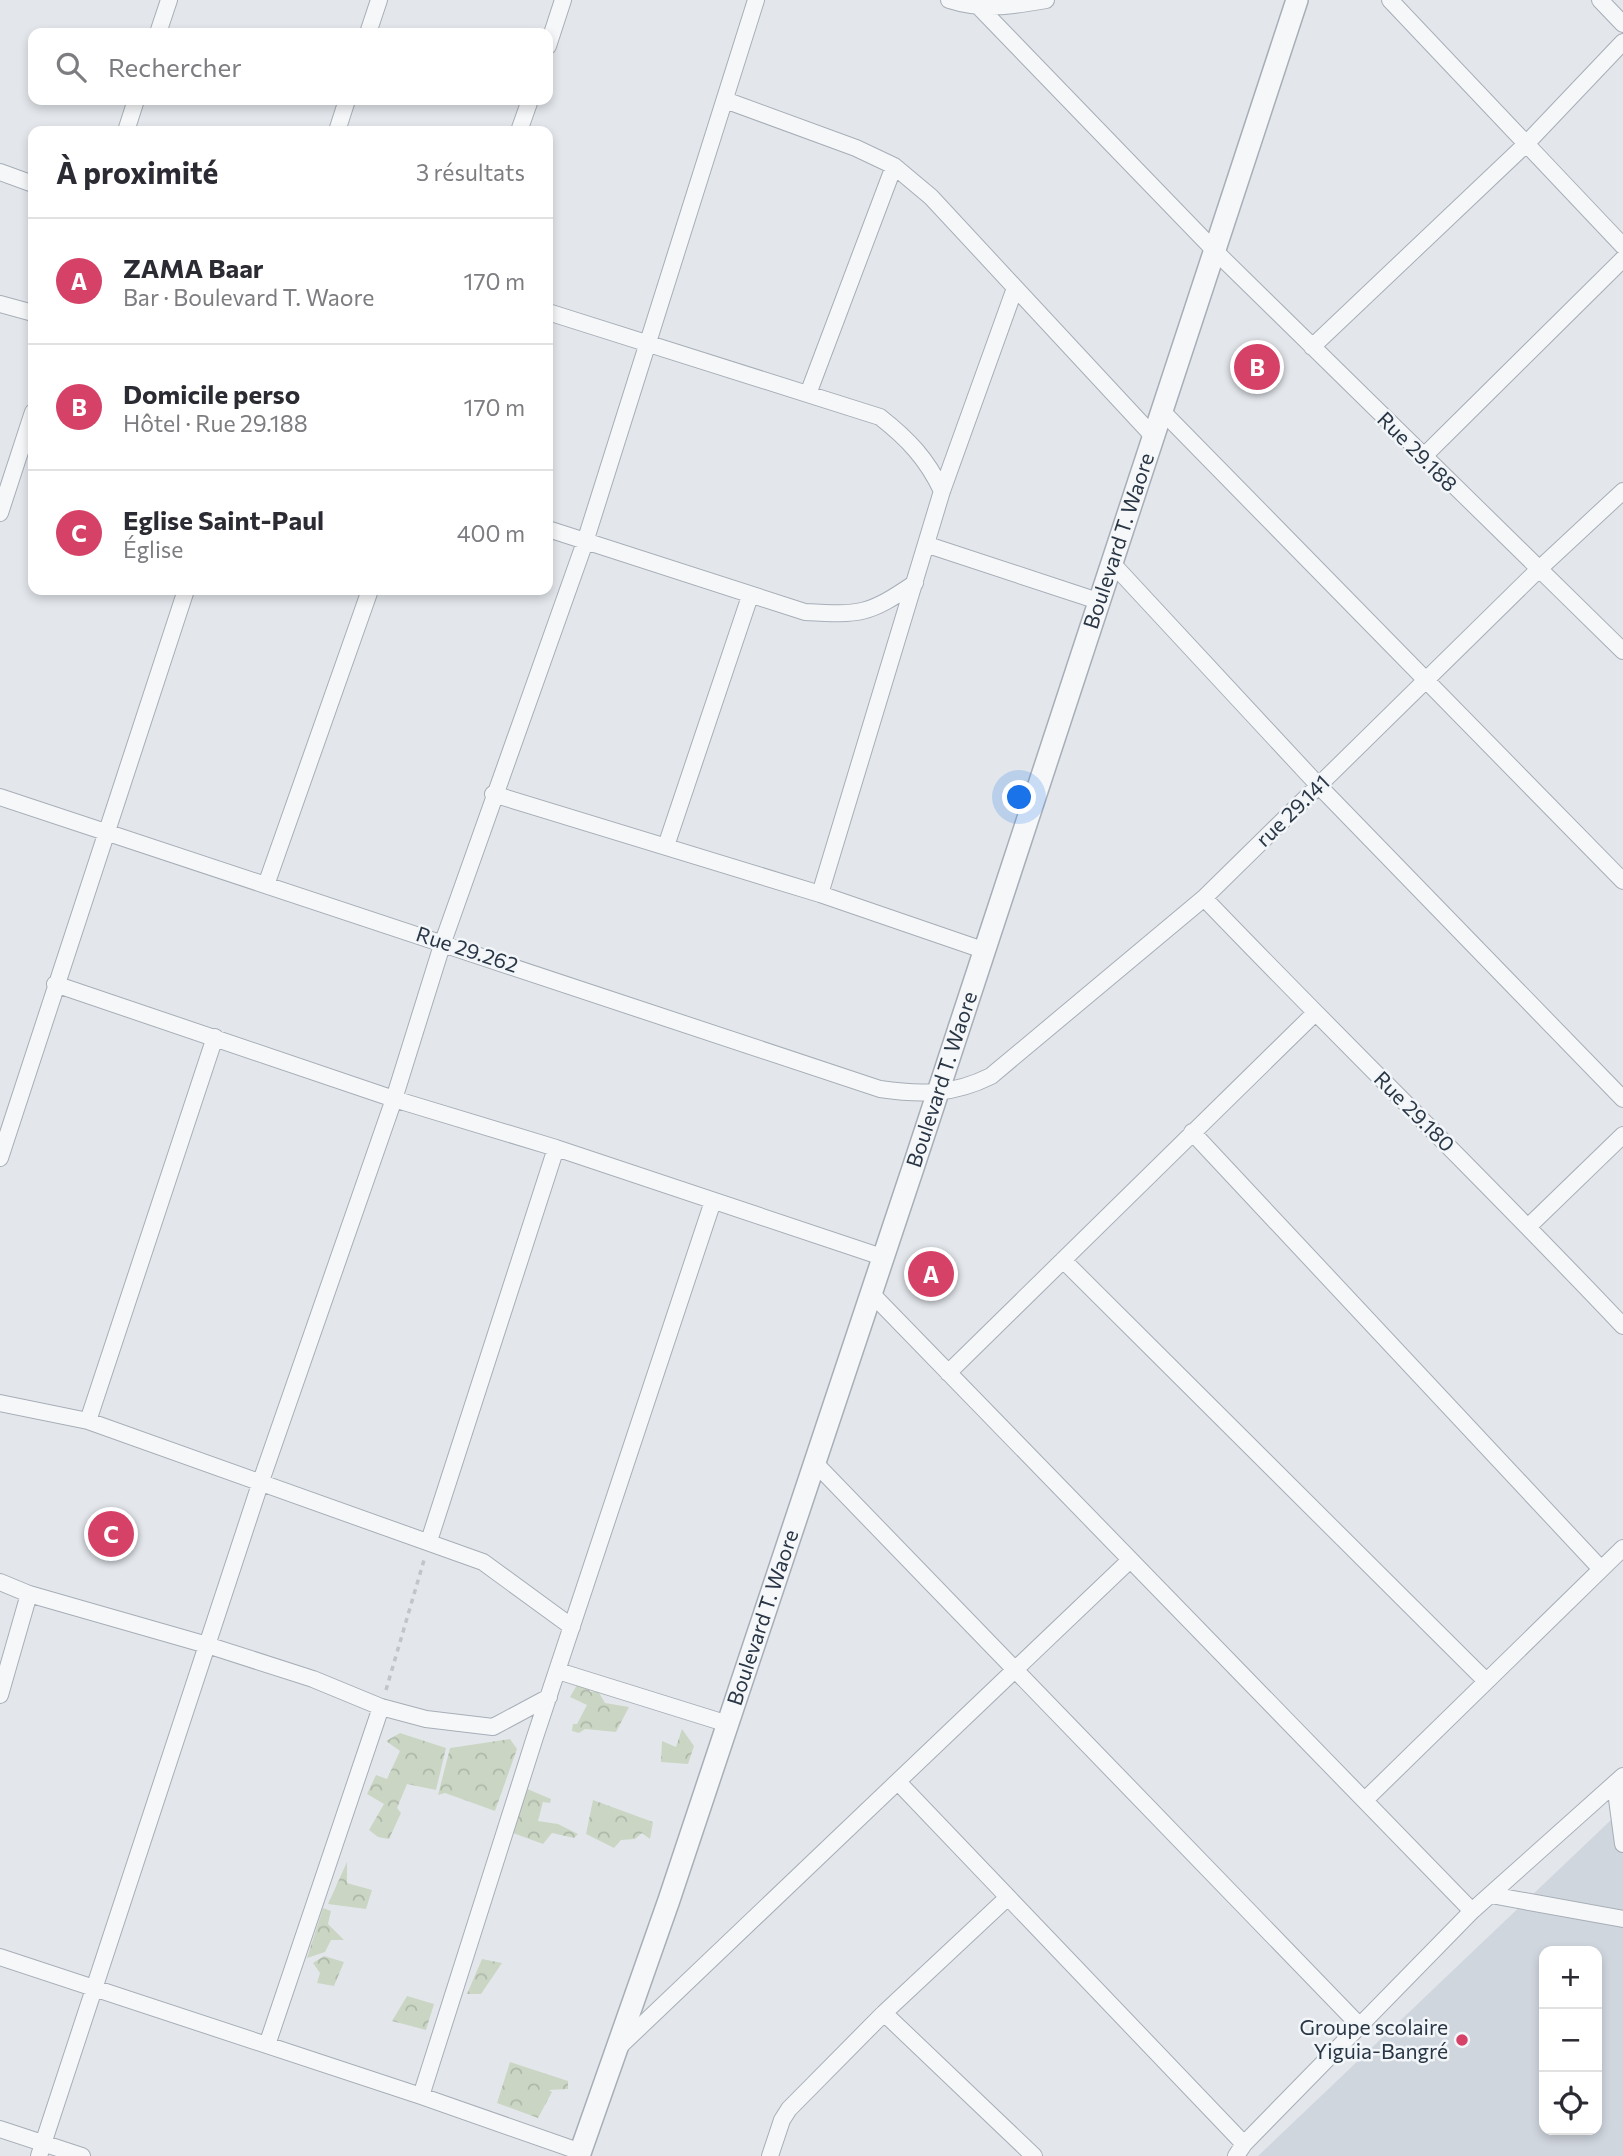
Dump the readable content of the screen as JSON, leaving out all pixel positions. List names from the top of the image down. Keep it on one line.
{"streets":{"street":["Rue 29.188","Boulevard T. Waore","rue 29.141","Rue 29.262","Rue 29.180"]},"crossings":[["Rue 29.188","Boulevard T. Waore"],["Rue 29.188","rue 29.141"],["Boulevard T. Waore","rue 29.141"],["Boulevard T. Waore","Rue 29.262"],["rue 29.141","Rue 29.262"],["rue 29.141","Rue 29.180"]],"places":["Groupe scolaire Yiguia-Bangré"],"page":{"search":"Rechercher","heading":["À proximité","3 résultats"],"list":[{"mark":"A","name":"ZAMA Baar","note":"Bar · Boulevard T. Waore","value":"170 m"},{"mark":"B","name":"Domicile perso","note":"Hôtel · Rue 29.188","value":"170 m"},{"mark":"C","name":"Eglise Saint-Paul","note":"Église","value":"400 m"}],"pins":["B","A","C"],"map_buttons":["+","−"]}}
